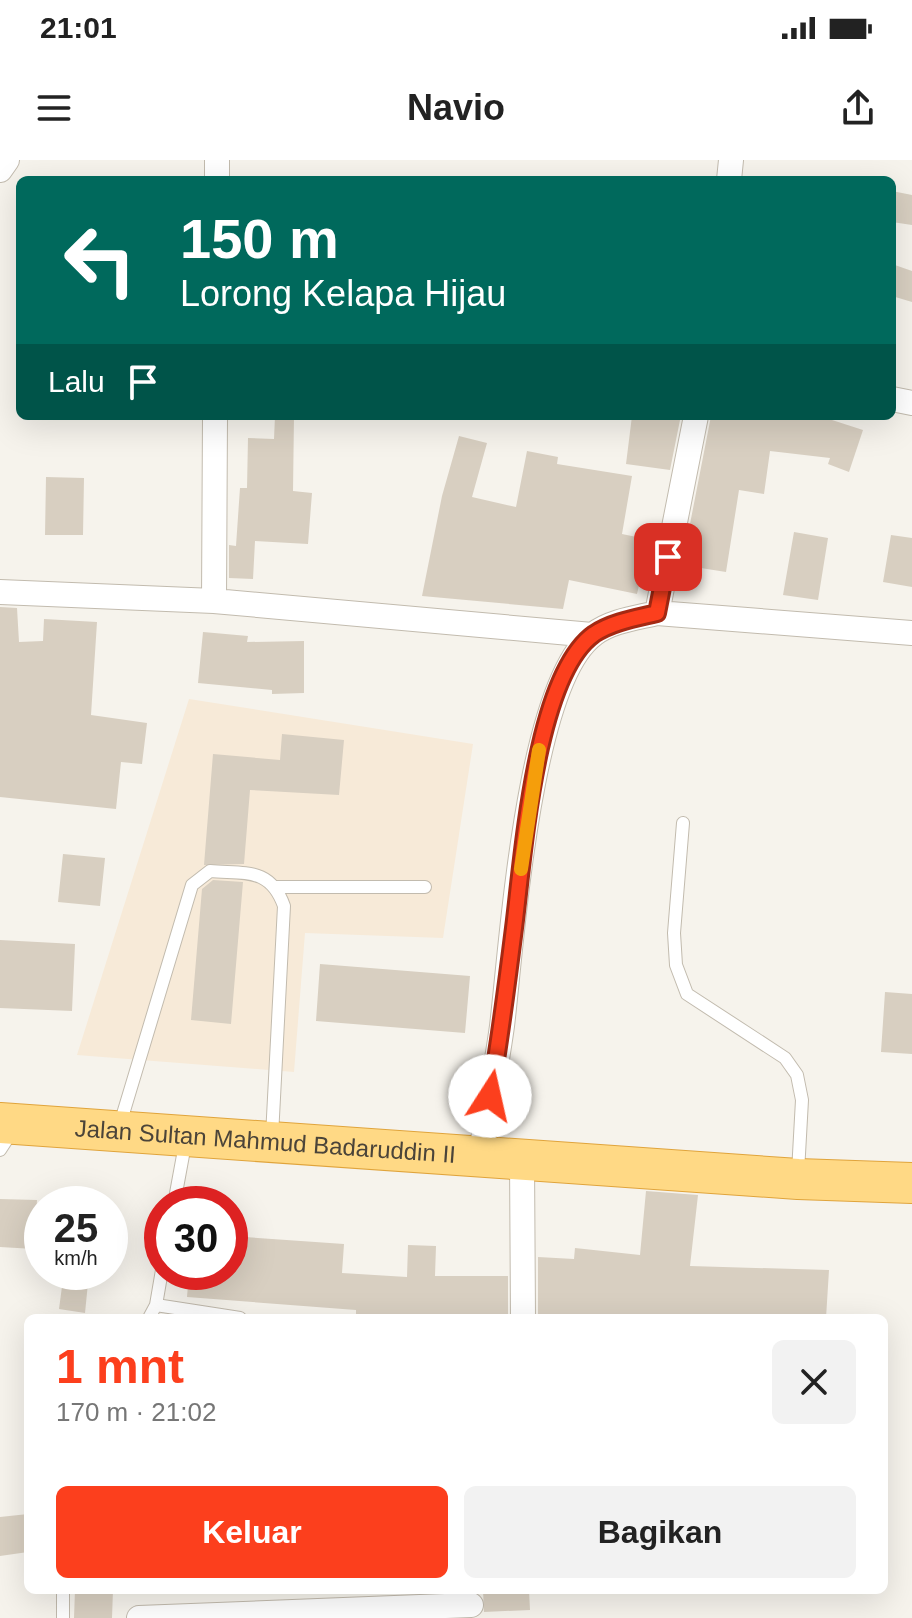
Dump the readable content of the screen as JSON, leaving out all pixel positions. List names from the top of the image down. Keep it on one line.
{"streets":{"highway":["Jalan Sultan Mahmud Badaruddin II"]},"page":{"status":"21:01","header":"Navio","turn":["150 m","Lorong Kelapa Hijau"],"then":"Lalu","speed":"25 km/h","limit":"30","heading":["1 mnt","170 m · 21:02"],"buttons":["Keluar","Bagikan"]}}
